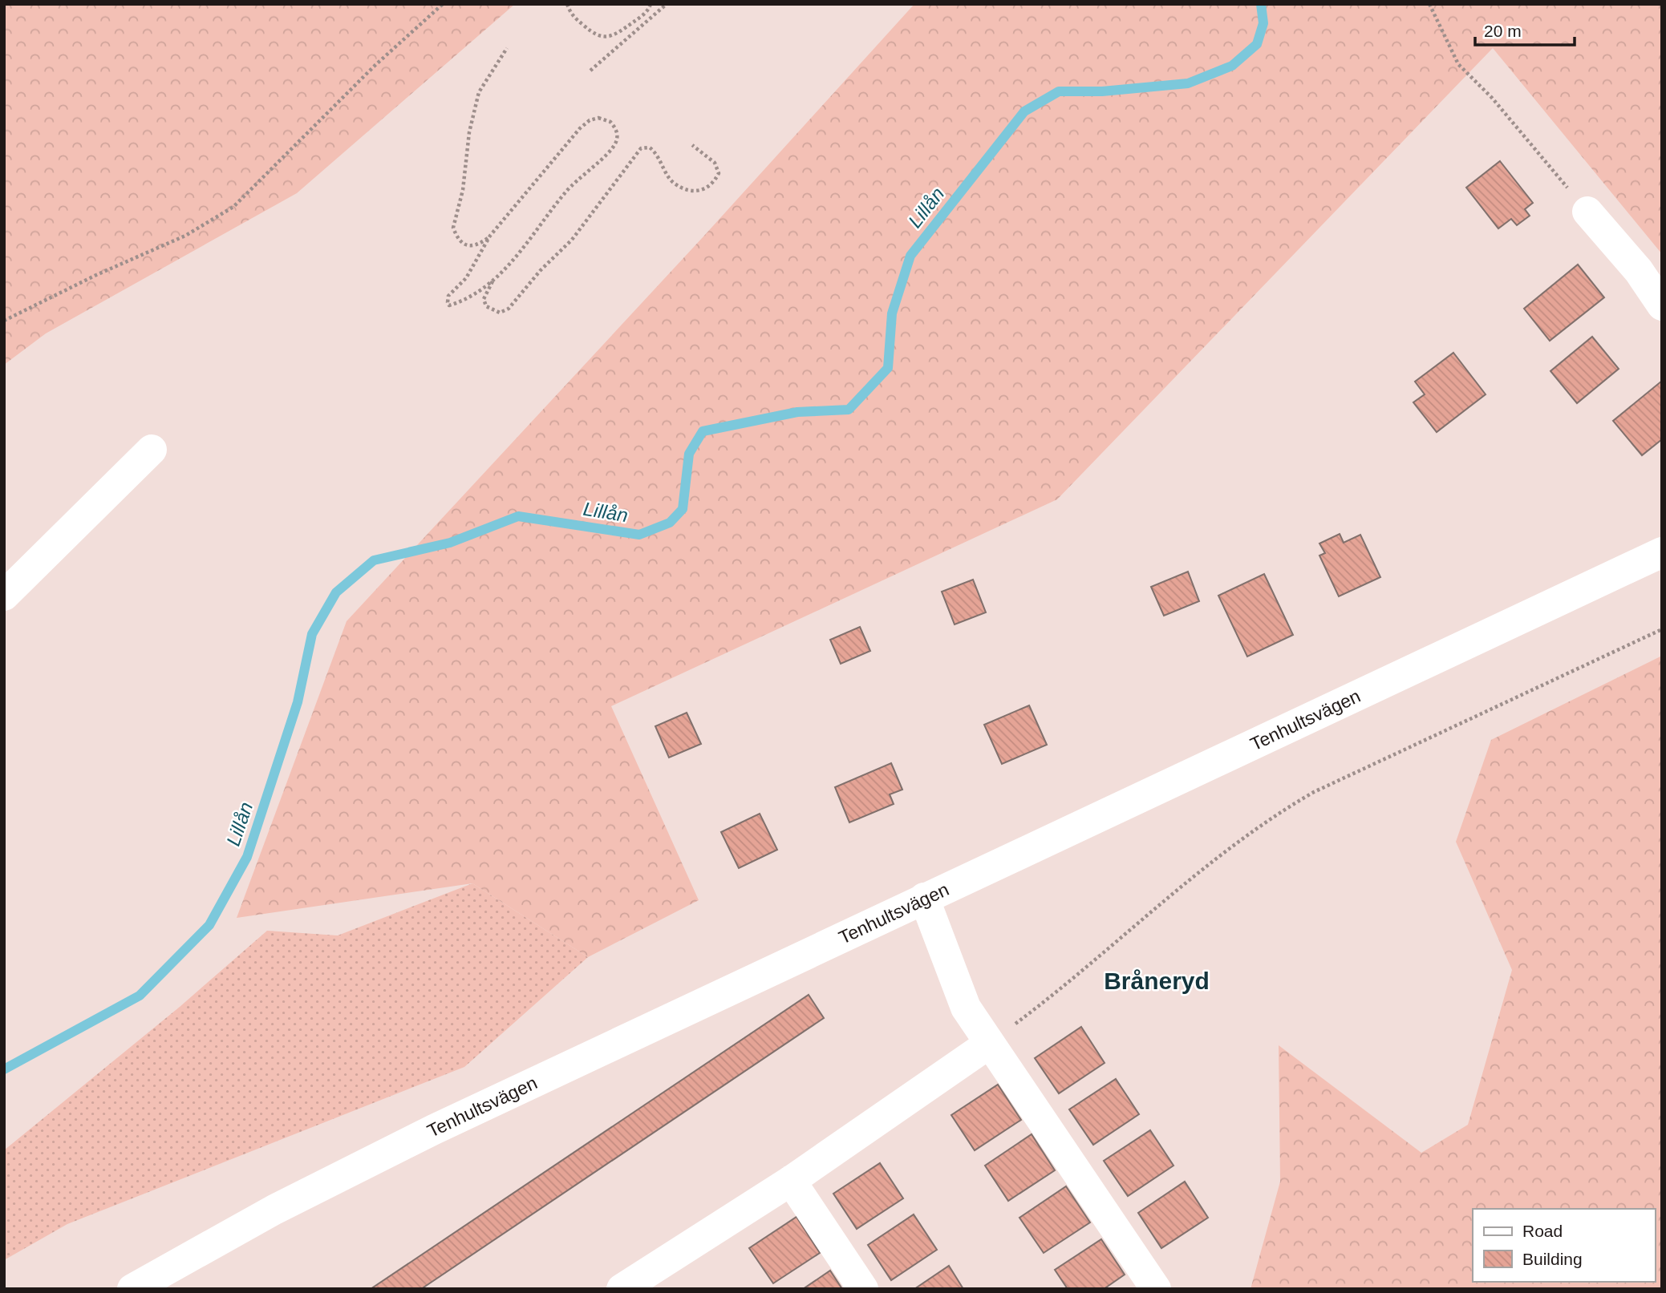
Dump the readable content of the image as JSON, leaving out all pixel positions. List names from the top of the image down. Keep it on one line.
{"streets":{"street":["Tenhultsvägen"]},"districts":["Bråneryd"],"water":["Lillån"],"legend":["Road","Building"],"scale_bar":"20 m"}
